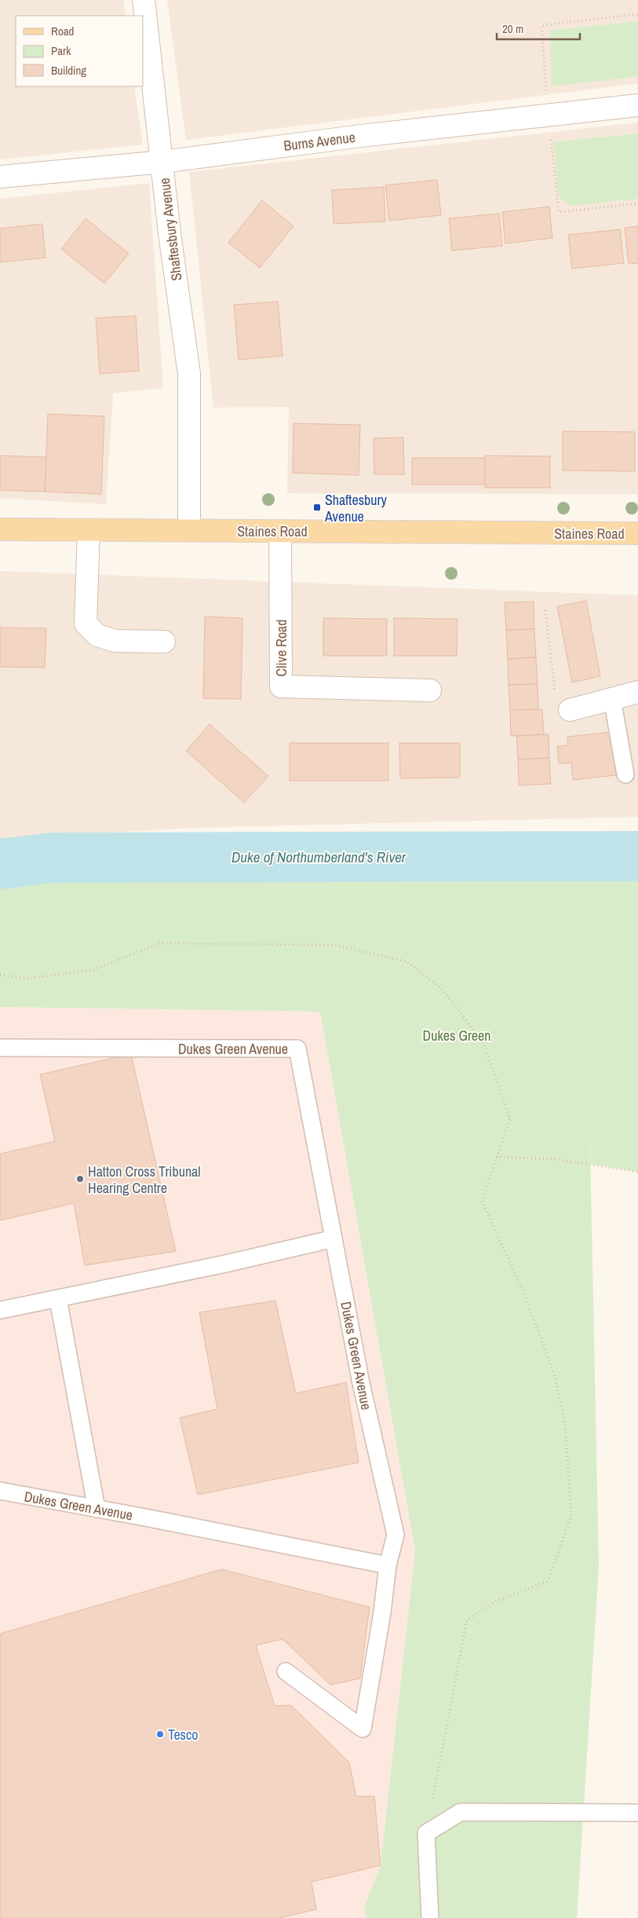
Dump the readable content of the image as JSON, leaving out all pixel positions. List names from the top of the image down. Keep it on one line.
{"streets":{"main road":["Staines Road"],"street":["Burns Avenue","Shaftesbury Avenue","Clive Road"],"lane":["Dukes Green Avenue"]},"crossings":[["Burns Avenue","Shaftesbury Avenue"],["Shaftesbury Avenue","Staines Road"],["Staines Road","Clive Road"]],"water":["Duke of Northumberland's River"],"parks":["Dukes Green"],"places":{"transit":["Shaftesbury Avenue"],"other":["Hatton Cross Tribunal Hearing Centre","Tesco"]},"legend":["Road","Park","Building"],"scale_bar":"20 m"}
